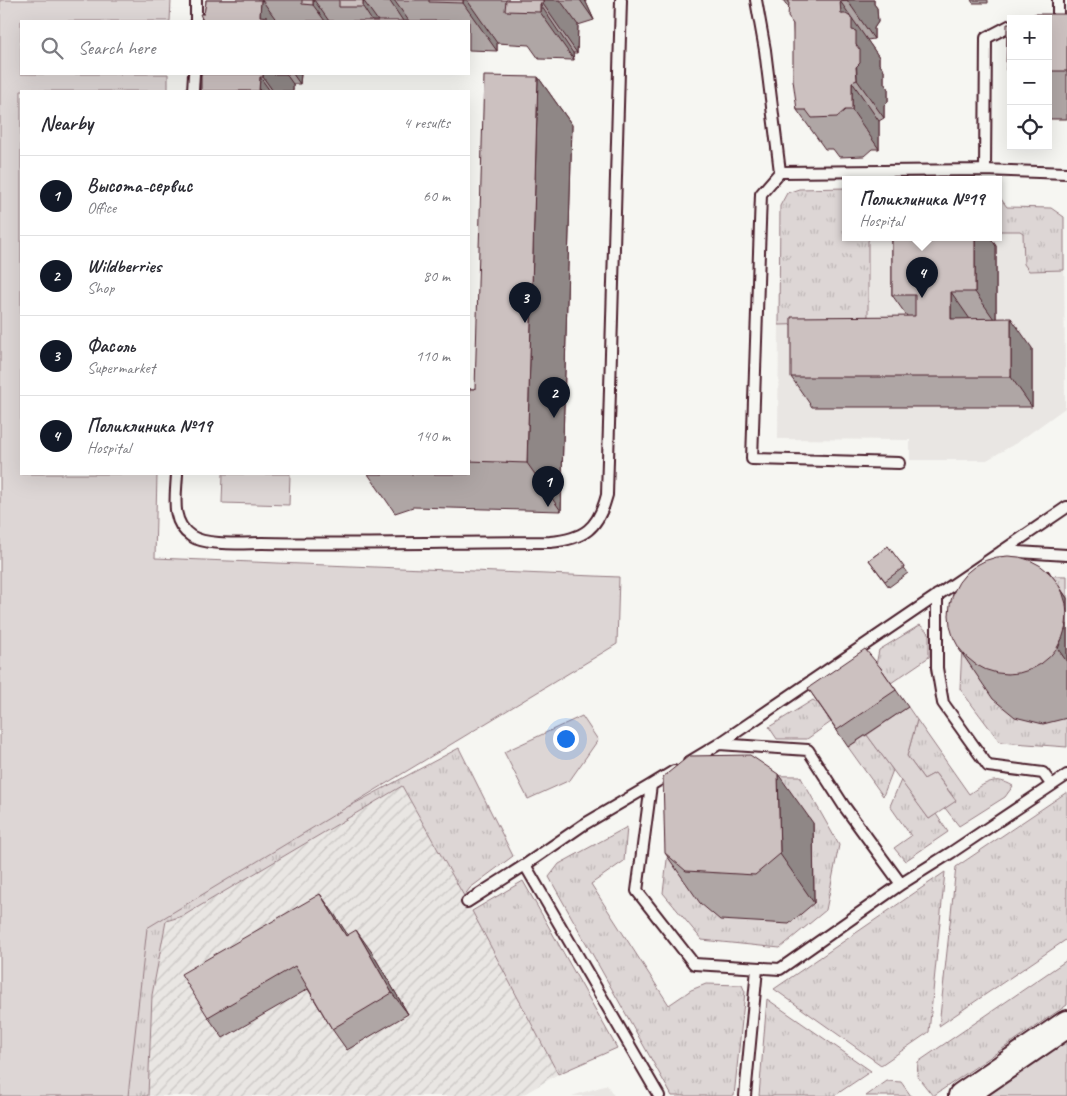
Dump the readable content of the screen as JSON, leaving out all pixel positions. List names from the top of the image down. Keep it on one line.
{"page":{"map_buttons":["+","−"],"search":"Search here","heading":["Nearby","4 results"],"list":[{"mark":"1","name":"Высота-сервис","note":"Office","value":"60 m"},{"mark":"2","name":"Wildberries","note":"Shop","value":"80 m"},{"mark":"3","name":"Фасоль","note":"Supermarket","value":"110 m"},{"mark":"4","name":"Поликлиника №19","note":"Hospital","value":"140 m"}],"popup":["Поликлиника №19","Hospital"],"pins":["4","3","2","1"]}}
